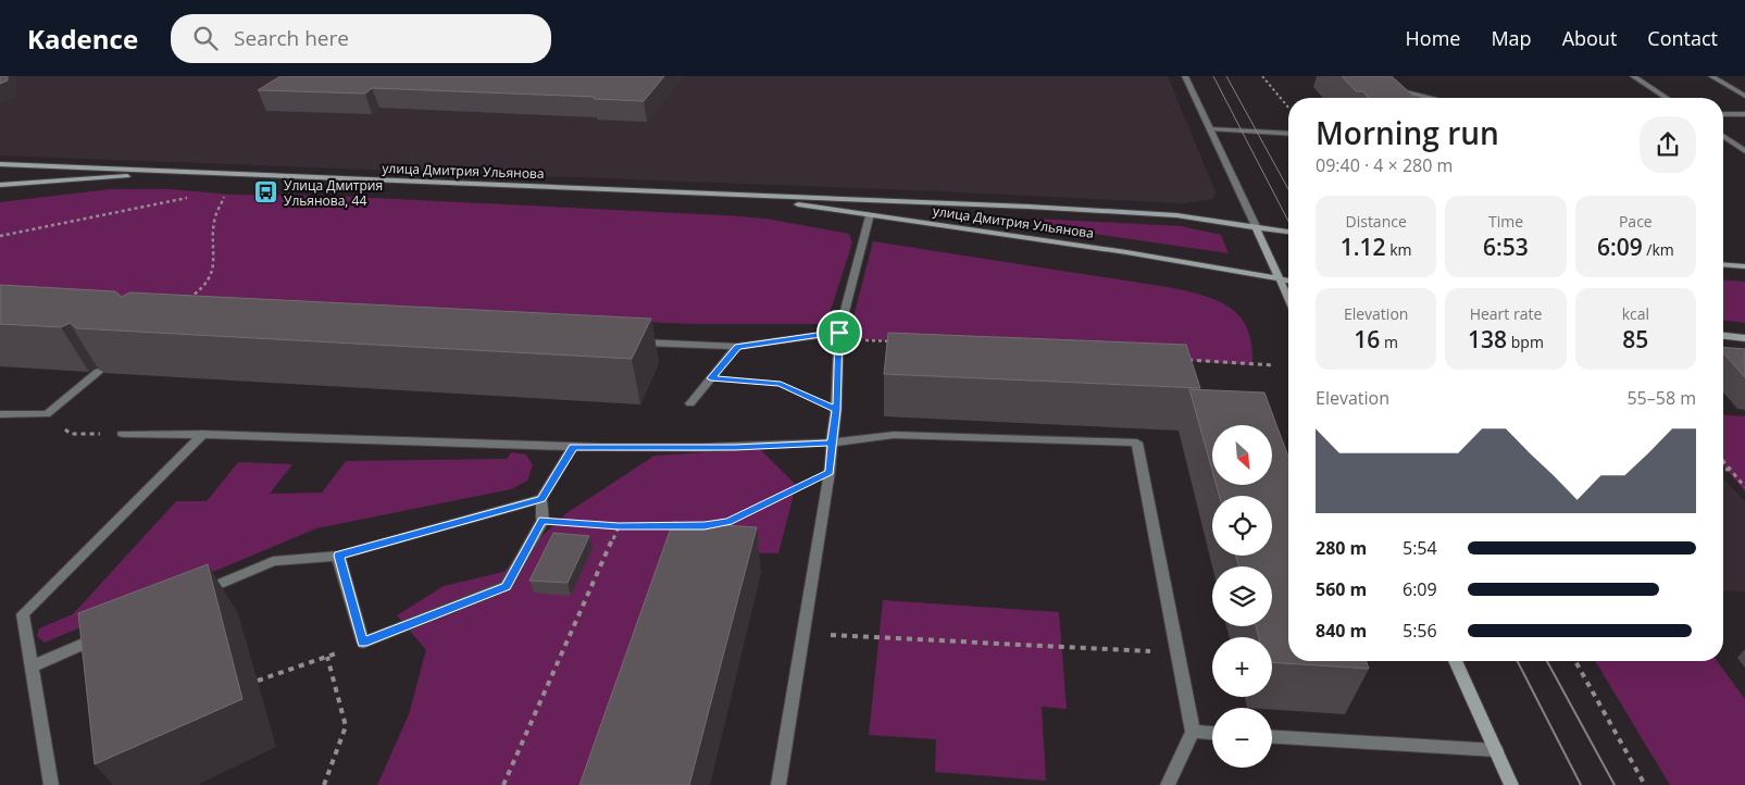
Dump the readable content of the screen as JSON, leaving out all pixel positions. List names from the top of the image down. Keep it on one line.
{"streets":{"main road":["улица Дмитрия Ульянова"]},"places":{"bus stop":["Улица Дмитрия Ульянова, 44"]},"north":"bottom right","page":{"header":"Kadence","search":"Search here","nav":["Home","Map","About","Contact"],"heading":["Morning run","09:40 · 4 × 280 m"],"stats":[["Distance","1.12 km"],["Time","6:53"],["Pace","6:09 /km"],["Elevation","16 m"],["Heart rate","138 bpm"],["kcal","85"]],"chart":["Elevation","55–58 m"],"map_buttons":["+","−"],"list":[{"name":"280 m","note":"5:54"},{"name":"560 m","note":"6:09"},{"name":"840 m","note":"5:56"}]}}
